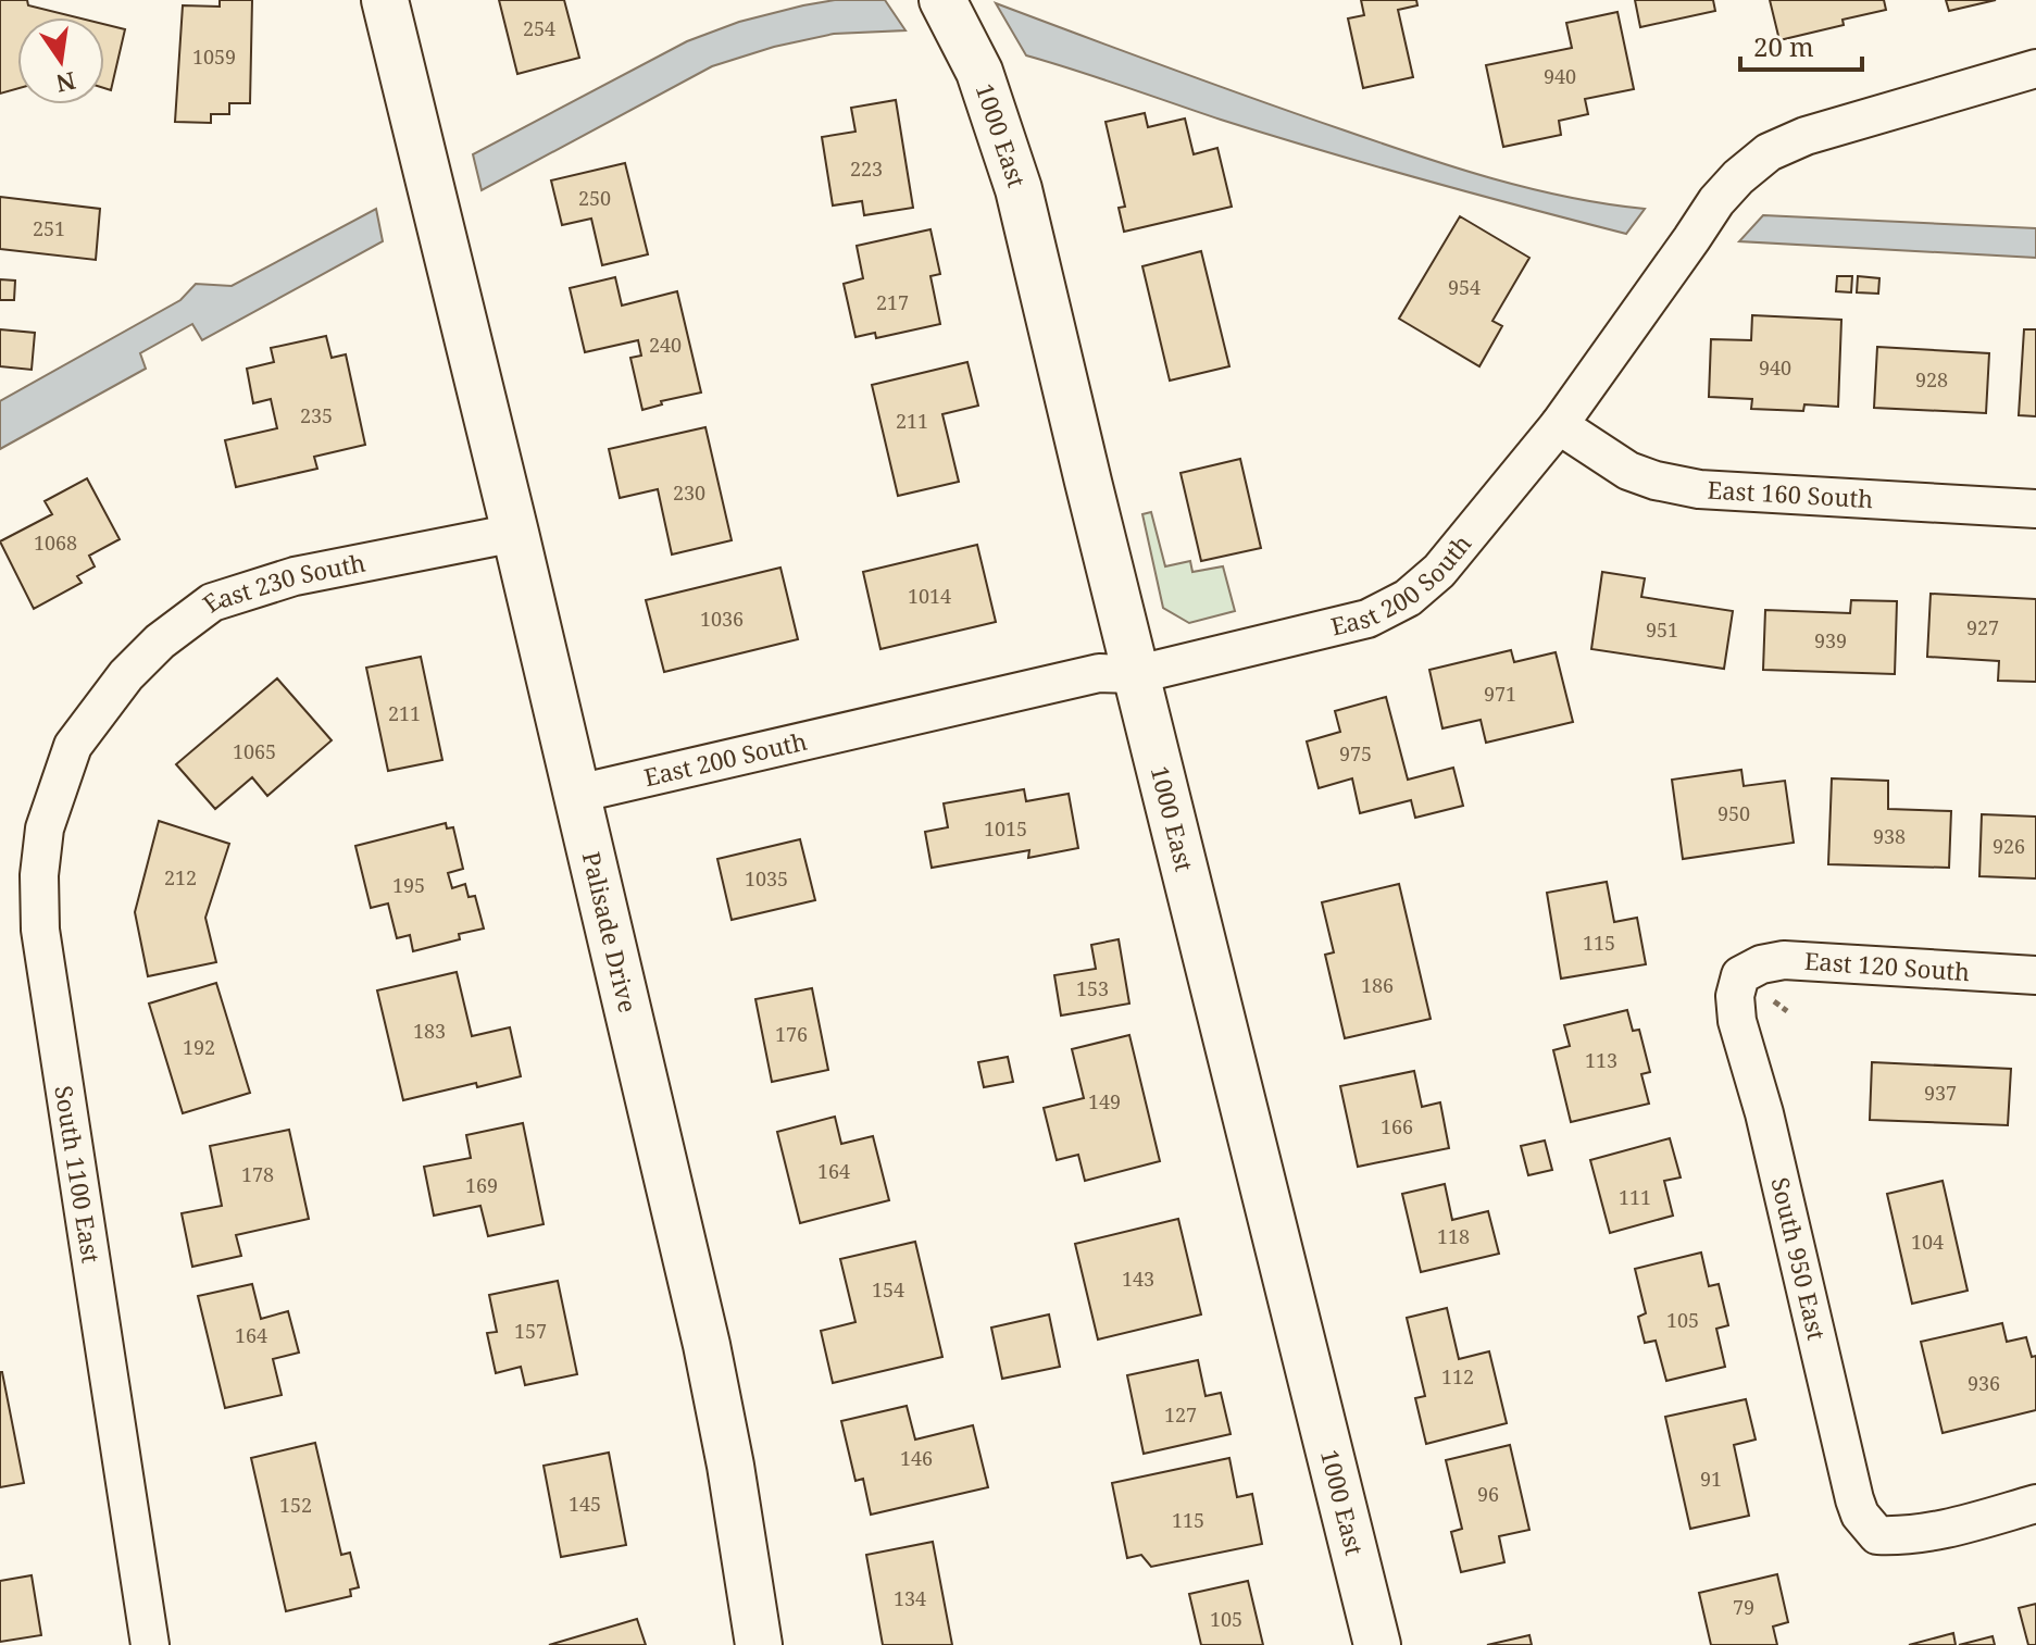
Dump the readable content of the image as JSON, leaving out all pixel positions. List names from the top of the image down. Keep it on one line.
{"streets":{"street":["1000 East","East 160 South","East 200 South","East 230 South","Palisade Drive","East 120 South","South 1100 East","South 950 East"]},"crossings":[["1000 East","East 200 South"],["East 160 South","East 200 South"],["East 200 South","Palisade Drive"],["East 230 South","Palisade Drive"],["East 230 South","South 1100 East"],["East 120 South","South 950 East"]],"house_numbers":["254","1059","940","223","250","251","954","217","240","940","928","235","211","230","1068","1014","1036","927","951","939","971","211","1065","975","950","1015","938","926","212","1035","195","115","186","153","183","176","192","113","937","149","166","164","178","169","111","118","104","143","154","105","157","164","112","936","127","146","91","96","145","152","115","134","79","105"],"scale_bar":"20 m","north":"bottom"}
